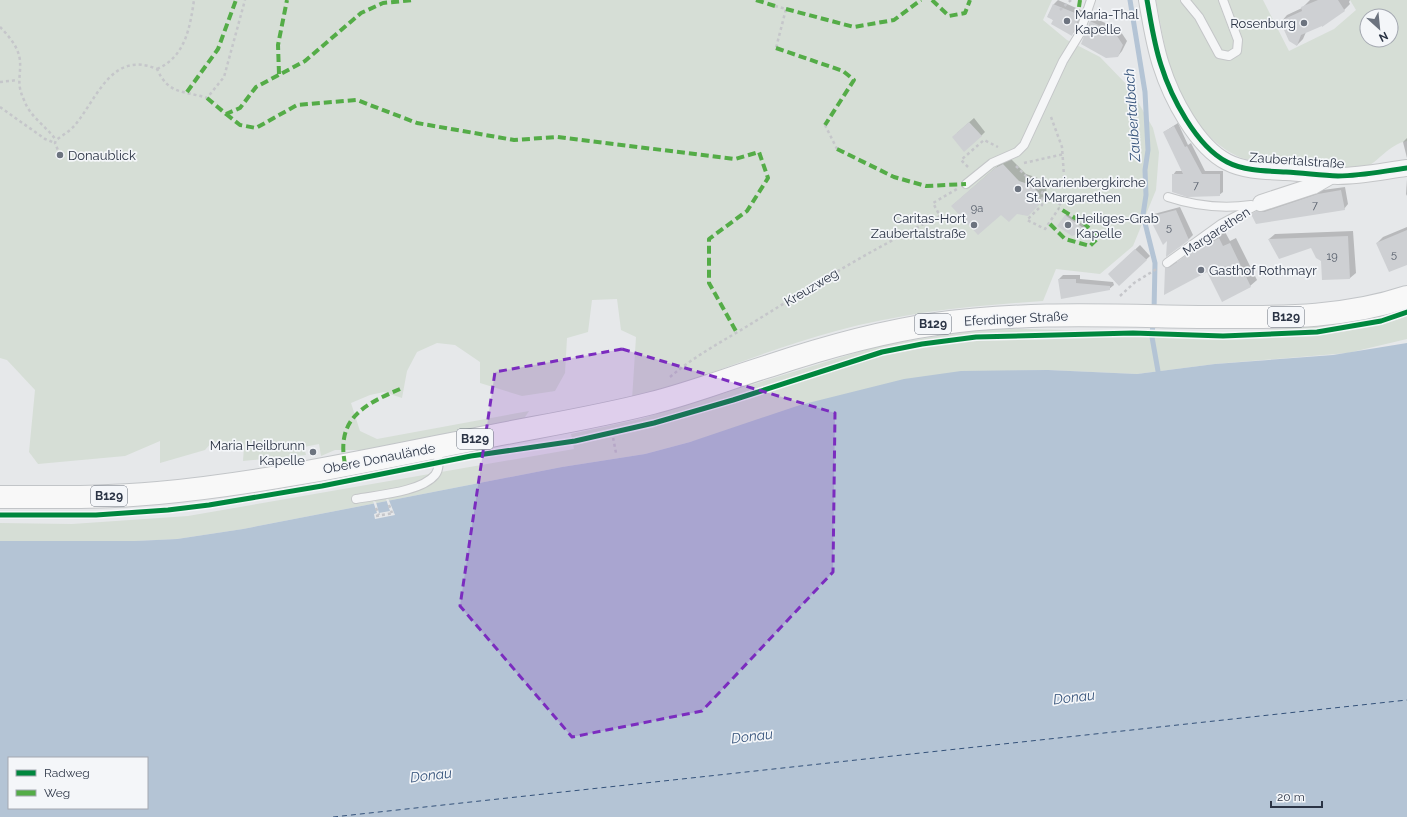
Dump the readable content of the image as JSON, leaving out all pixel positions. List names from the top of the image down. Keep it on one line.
{"streets":{"main road":["B129","Eferdinger Straße","Obere Donaulände"],"street":["Zaubertalstraße","Margarethen"],"path":["Kreuzweg"]},"crossings":[["Zaubertalstraße","Margarethen"],["Kreuzweg","Obere Donaulände"],["Eferdinger Straße","Obere Donaulände"]],"water":["Zaubertalbach","Donau"],"places":["Maria-Thal Kapelle","Rosenburg","Donaublick","Kalvarienbergkirche St. Margarethen","Caritas-Hort Zaubertalstraße","Heiliges-Grab Kapelle","Gasthof Rothmayr","Maria Heilbrunn Kapelle"],"house_numbers":["7","7","9a","5","5","19"],"legend":["Radweg","Weg"],"scale_bar":"20 m","north":"bottom right"}
